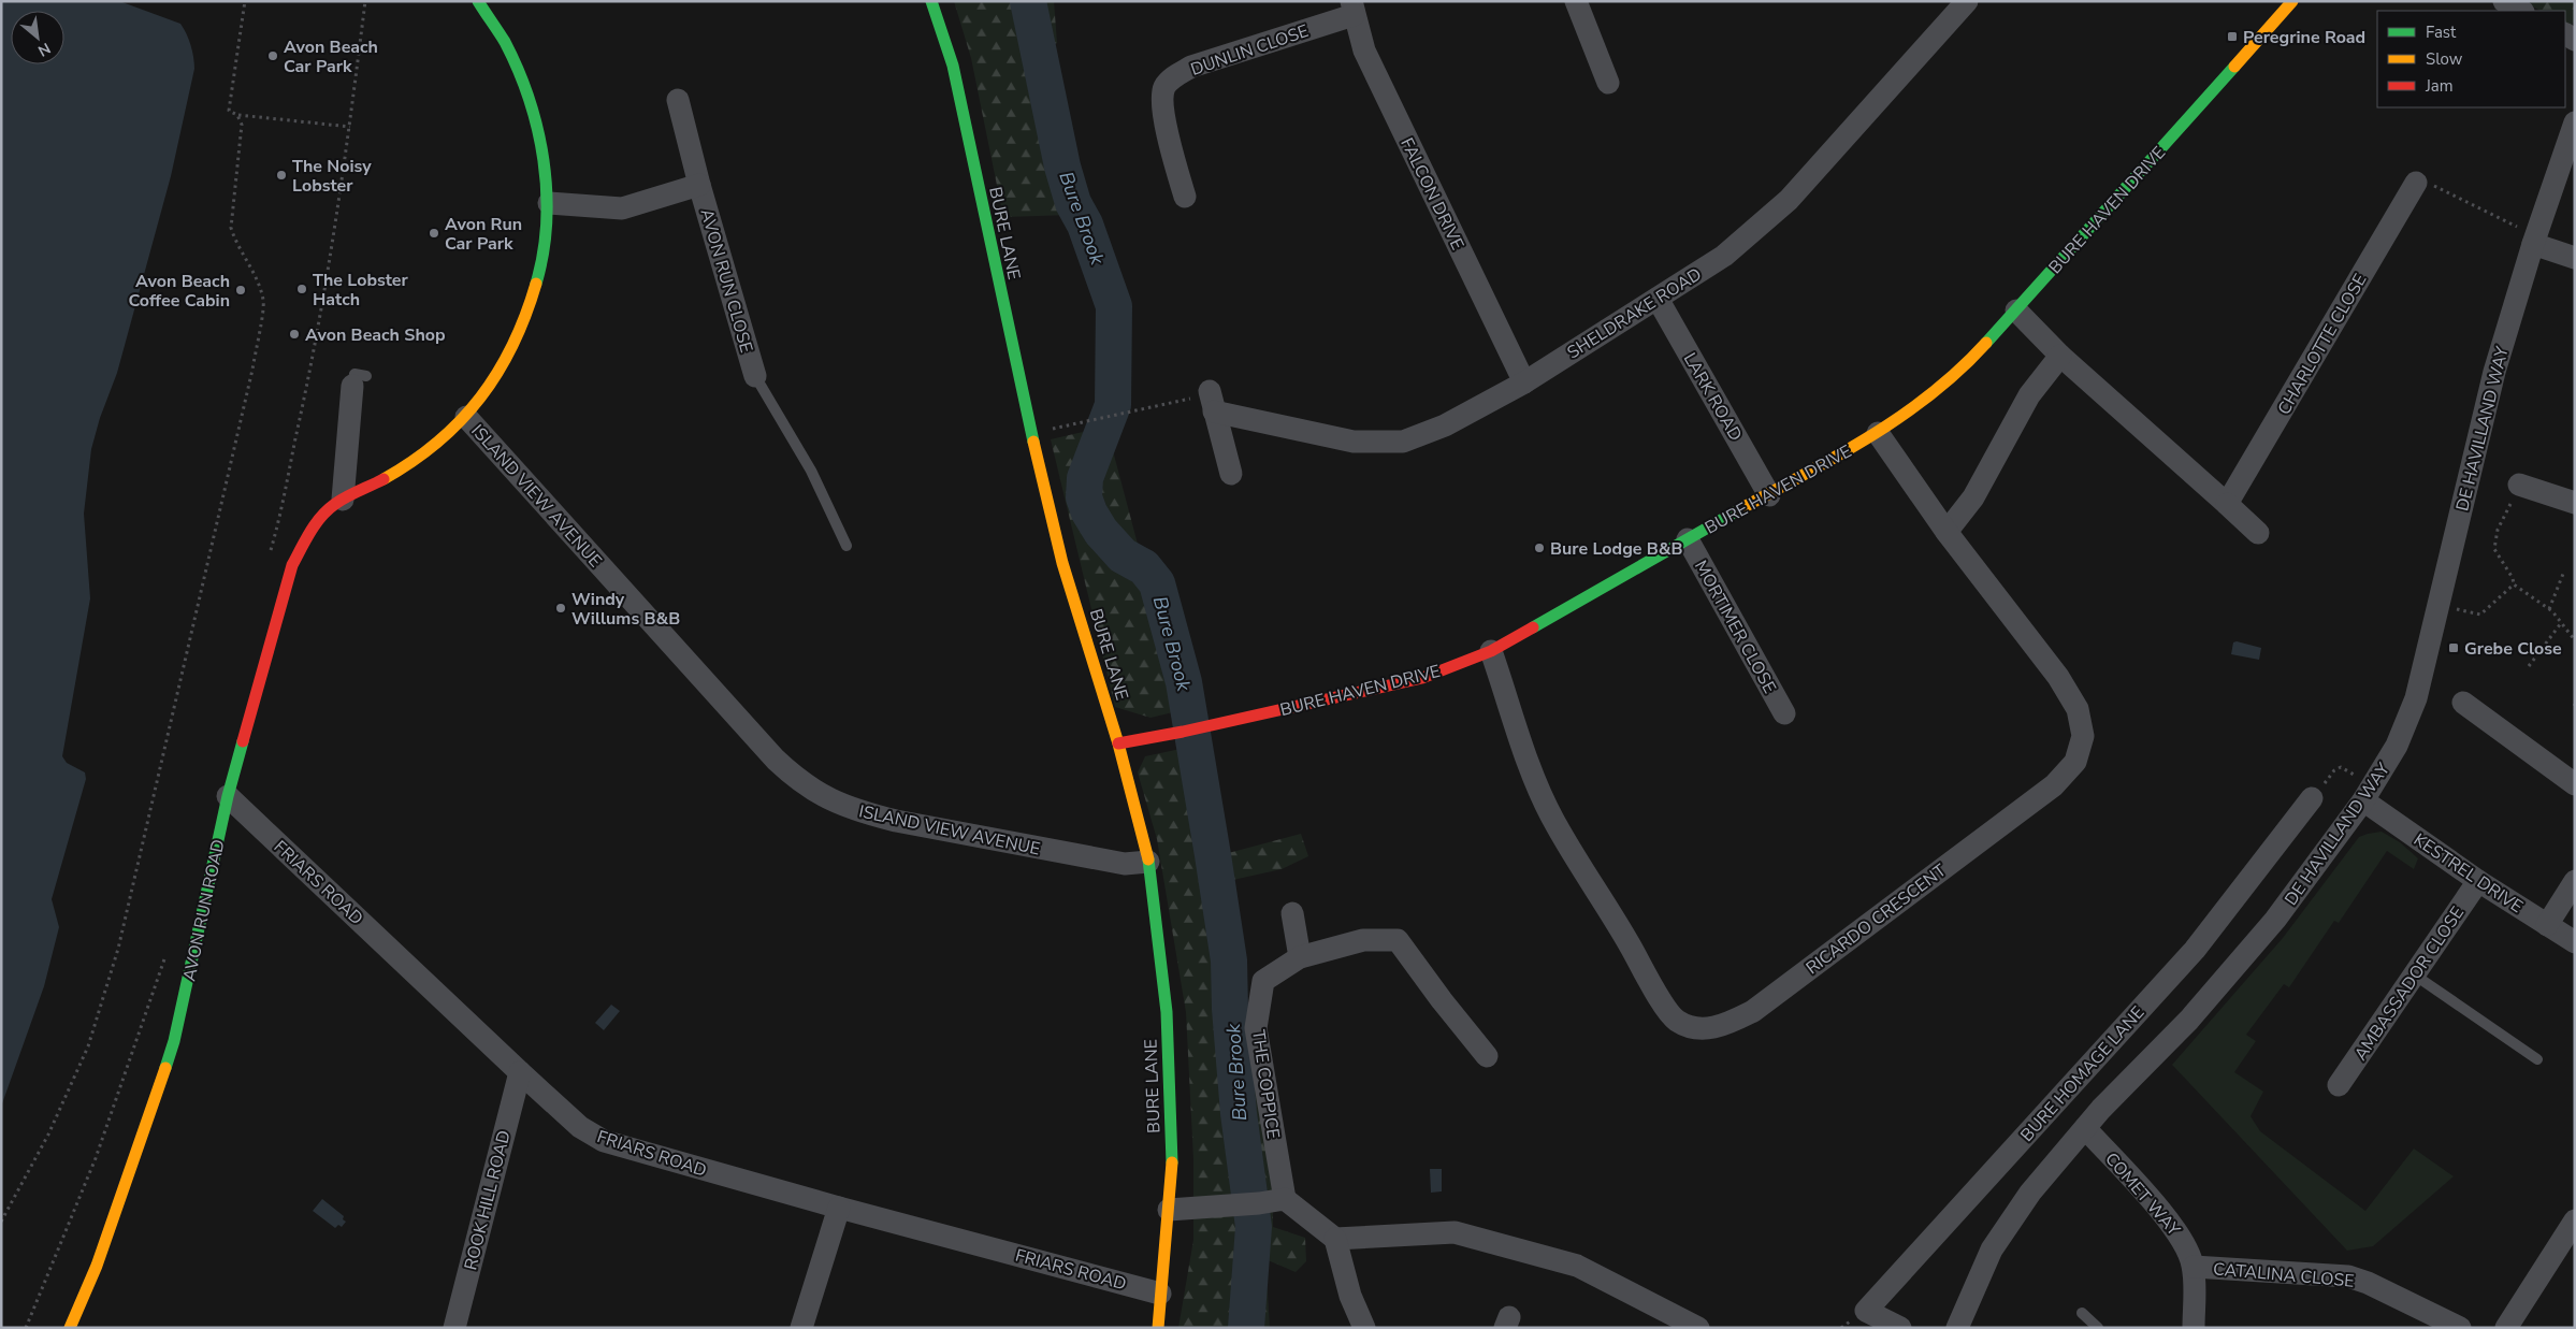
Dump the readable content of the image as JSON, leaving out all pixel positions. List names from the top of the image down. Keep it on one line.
{"streets":{"street":["DUNLIN CLOSE","FALCON DRIVE","BURE HAVEN DRIVE","BURE LANE","AVON RUN CLOSE","SHELDRAKE ROAD","CHARLOTTE CLOSE","LARK ROAD","DE HAVILLAND WAY","ISLAND VIEW AVENUE","MORTIMER CLOSE","KESTREL DRIVE","FRIARS ROAD","AVON RUN ROAD","RICARDO CRESCENT","AMBASSADOR CLOSE","BURE HOMAGE LANE","THE COPPICE","COMET WAY","ROOK HILL ROAD","CATALINA CLOSE"]},"crossings":[["DUNLIN CLOSE","FALCON DRIVE"],["FALCON DRIVE","SHELDRAKE ROAD"],["BURE HAVEN DRIVE","BURE LANE"],["BURE HAVEN DRIVE","LARK ROAD"],["BURE HAVEN DRIVE","MORTIMER CLOSE"],["BURE HAVEN DRIVE","RICARDO CRESCENT"],["BURE LANE","ISLAND VIEW AVENUE"],["BURE LANE","FRIARS ROAD"],["AVON RUN CLOSE","AVON RUN ROAD"],["SHELDRAKE ROAD","LARK ROAD"],["DE HAVILLAND WAY","KESTREL DRIVE"],["DE HAVILLAND WAY","COMET WAY"],["ISLAND VIEW AVENUE","AVON RUN ROAD"],["KESTREL DRIVE","AMBASSADOR CLOSE"],["FRIARS ROAD","AVON RUN ROAD"],["FRIARS ROAD","ROOK HILL ROAD"],["COMET WAY","CATALINA CLOSE"]],"water":["Bure Brook"],"places":{"transit":["Peregrine Road","Grebe Close"],"other":["Avon Beach Car Park","The Noisy Lobster","Avon Run Car Park","The Lobster Hatch","Avon Beach Coffee Cabin","Avon Beach Shop","Bure Lodge B&B","Windy Willums B&B"]},"legend":["Fast","Slow","Jam"],"north":"bottom right"}
